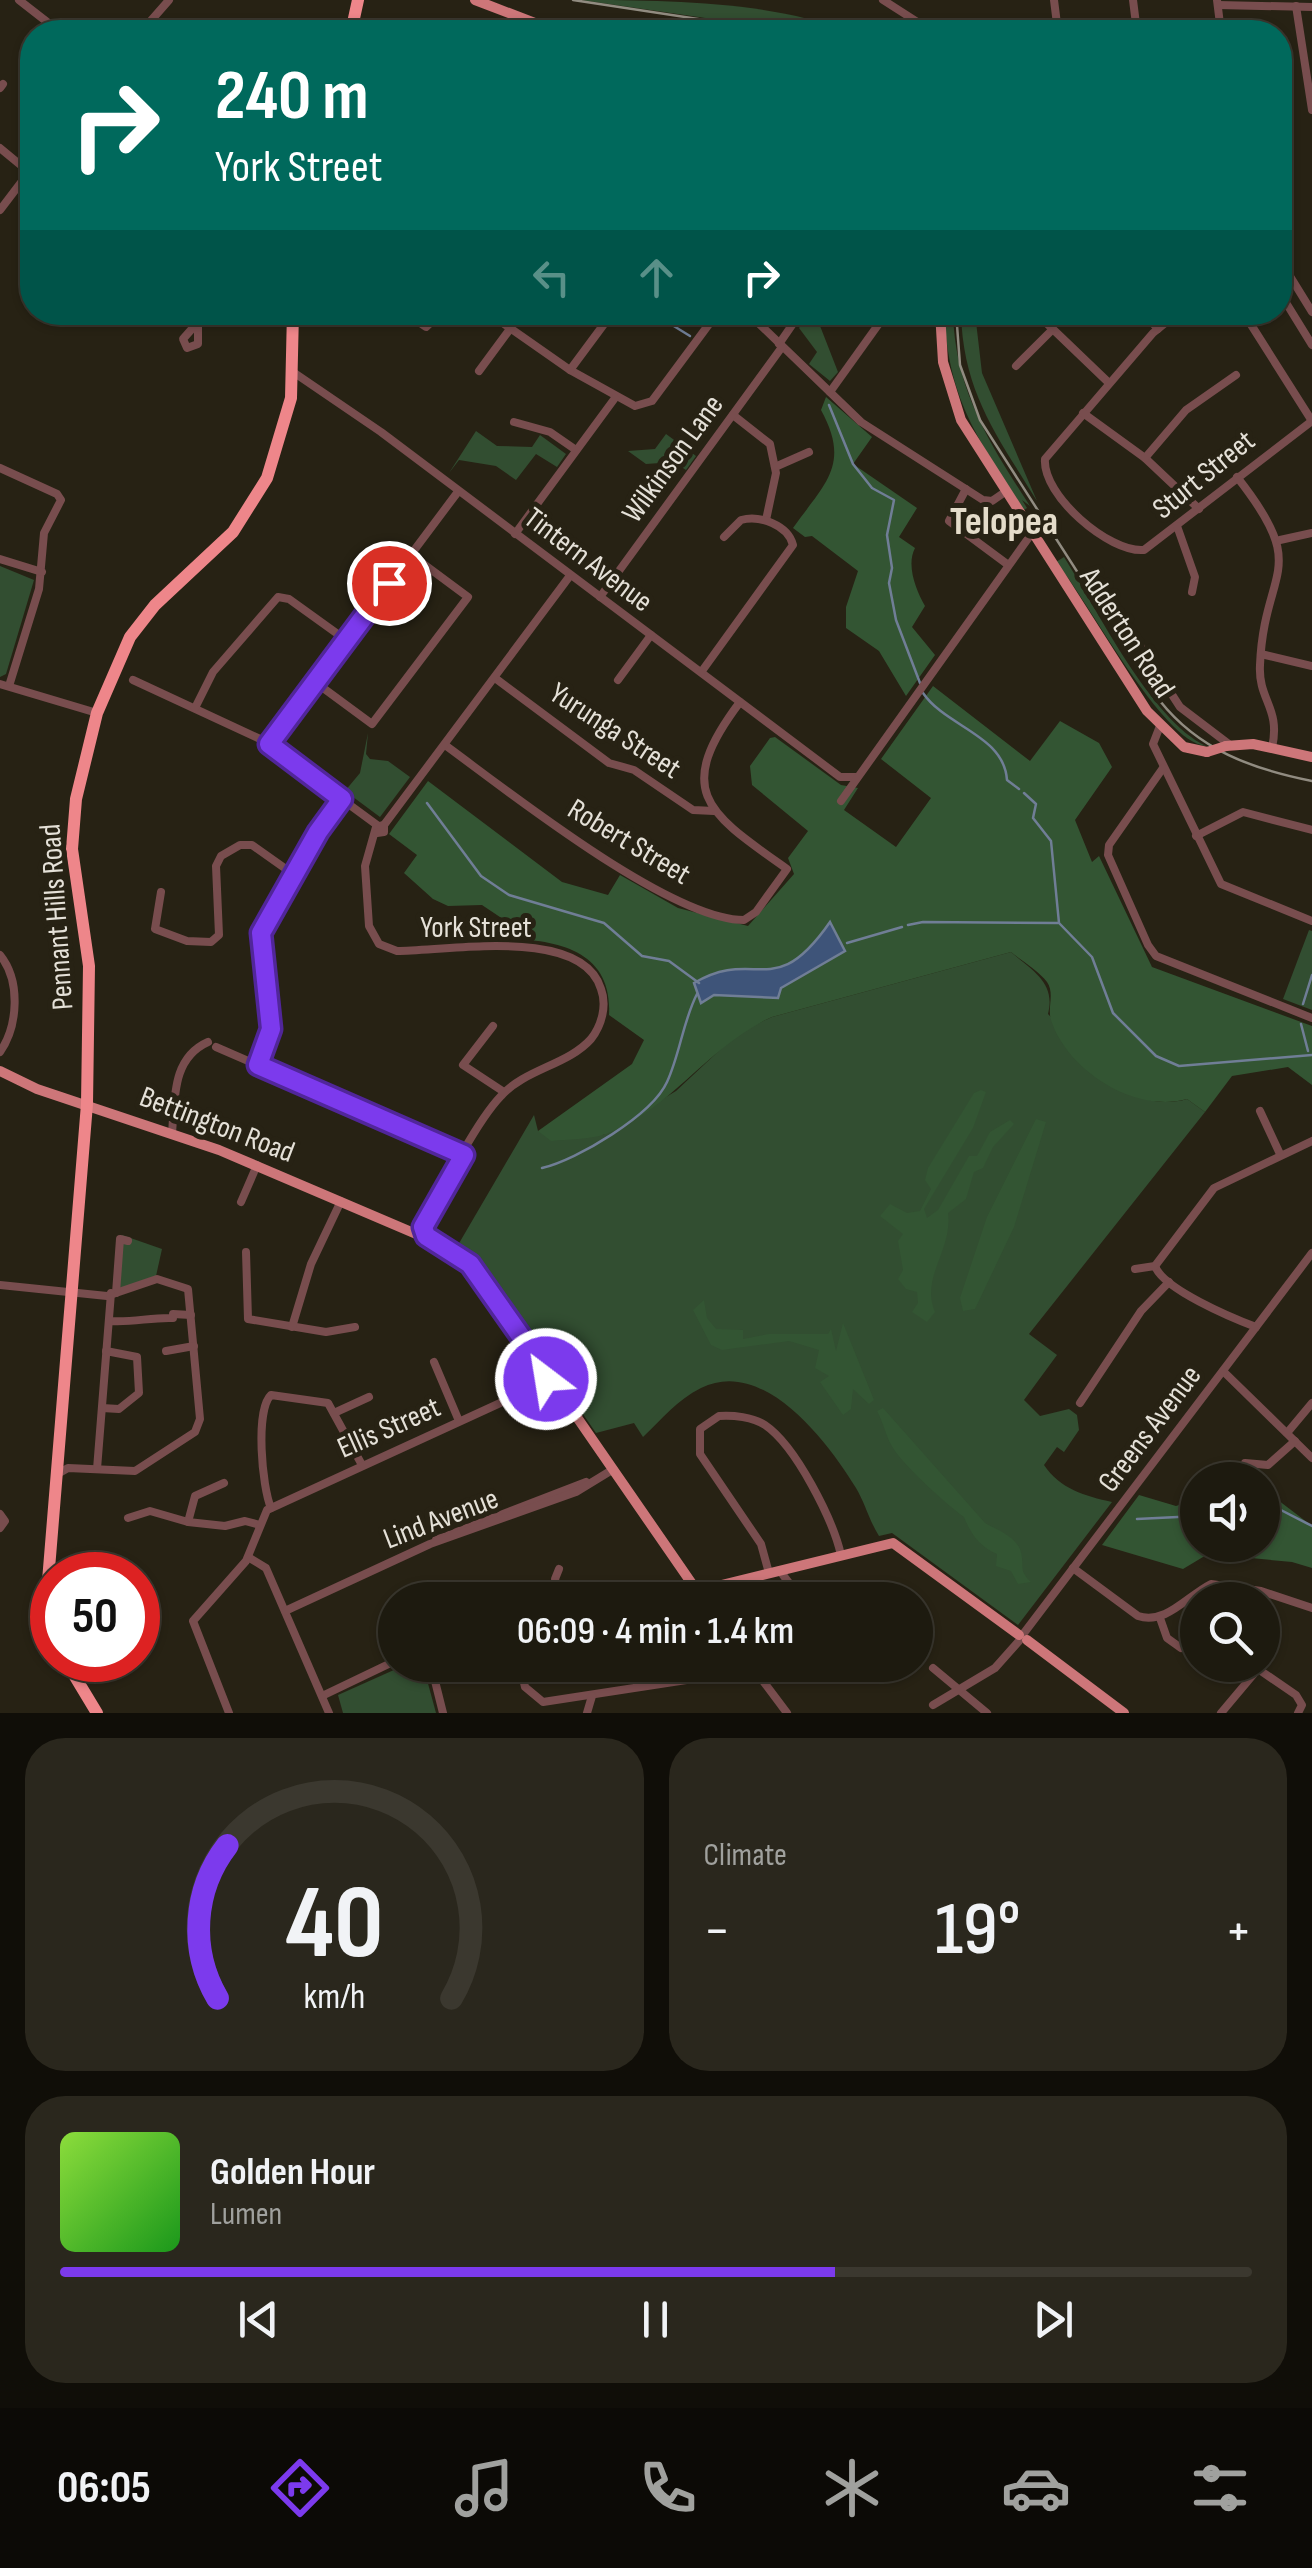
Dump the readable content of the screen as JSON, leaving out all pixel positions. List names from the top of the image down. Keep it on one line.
{"streets":{"highway":["Pennant Hills Road"],"main road":["Adderton Road","Bettington Road"],"street":["Wilkinson Lane","Sturt Street","Tintern Avenue","Yurunga Street","Robert Street","York Street","Ellis Street","Greens Avenue","Lind Avenue"]},"crossings":[["Wilkinson Lane","Tintern Avenue"],["Tintern Avenue","Pennant Hills Road"],["Tintern Avenue","York Street"],["Yurunga Street","Robert Street"],["Yurunga Street","York Street"],["Robert Street","York Street"],["Pennant Hills Road","Bettington Road"],["York Street","Bettington Road"],["Bettington Road","Ellis Street"],["Bettington Road","Lind Avenue"]],"districts":["Telopea"],"page":{"turn":["240 m","York Street"],"limit":"50","trip":"06:09 · 4 min · 1.4 km","tile":"Climate","heat":["−","19°","+"],"song":["Golden Hour","Lumen"],"tabs":"06:05","gauge":["40","km/h"]}}
